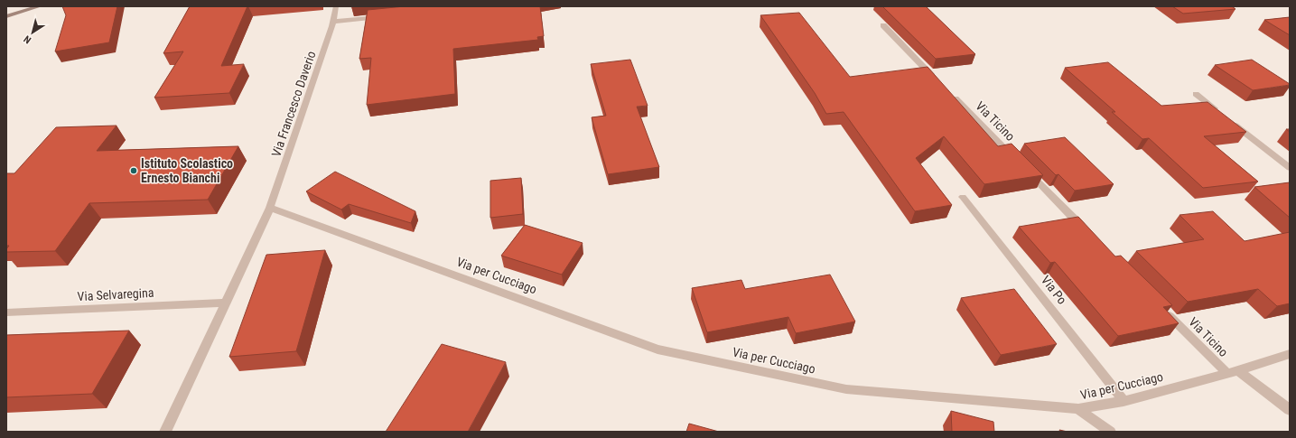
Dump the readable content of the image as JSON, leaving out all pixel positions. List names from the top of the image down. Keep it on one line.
{"streets":{"street":["Via Francesco Daverio","Via Ticino","Via per Cucciago","Via Po","Via Selvaregina"]},"crossings":[["Via Francesco Daverio","Via per Cucciago"],["Via Ticino","Via per Cucciago"],["Via per Cucciago","Via Po"]],"places":["Istituto Scolastico Ernesto Bianchi"],"north":"bottom left"}
